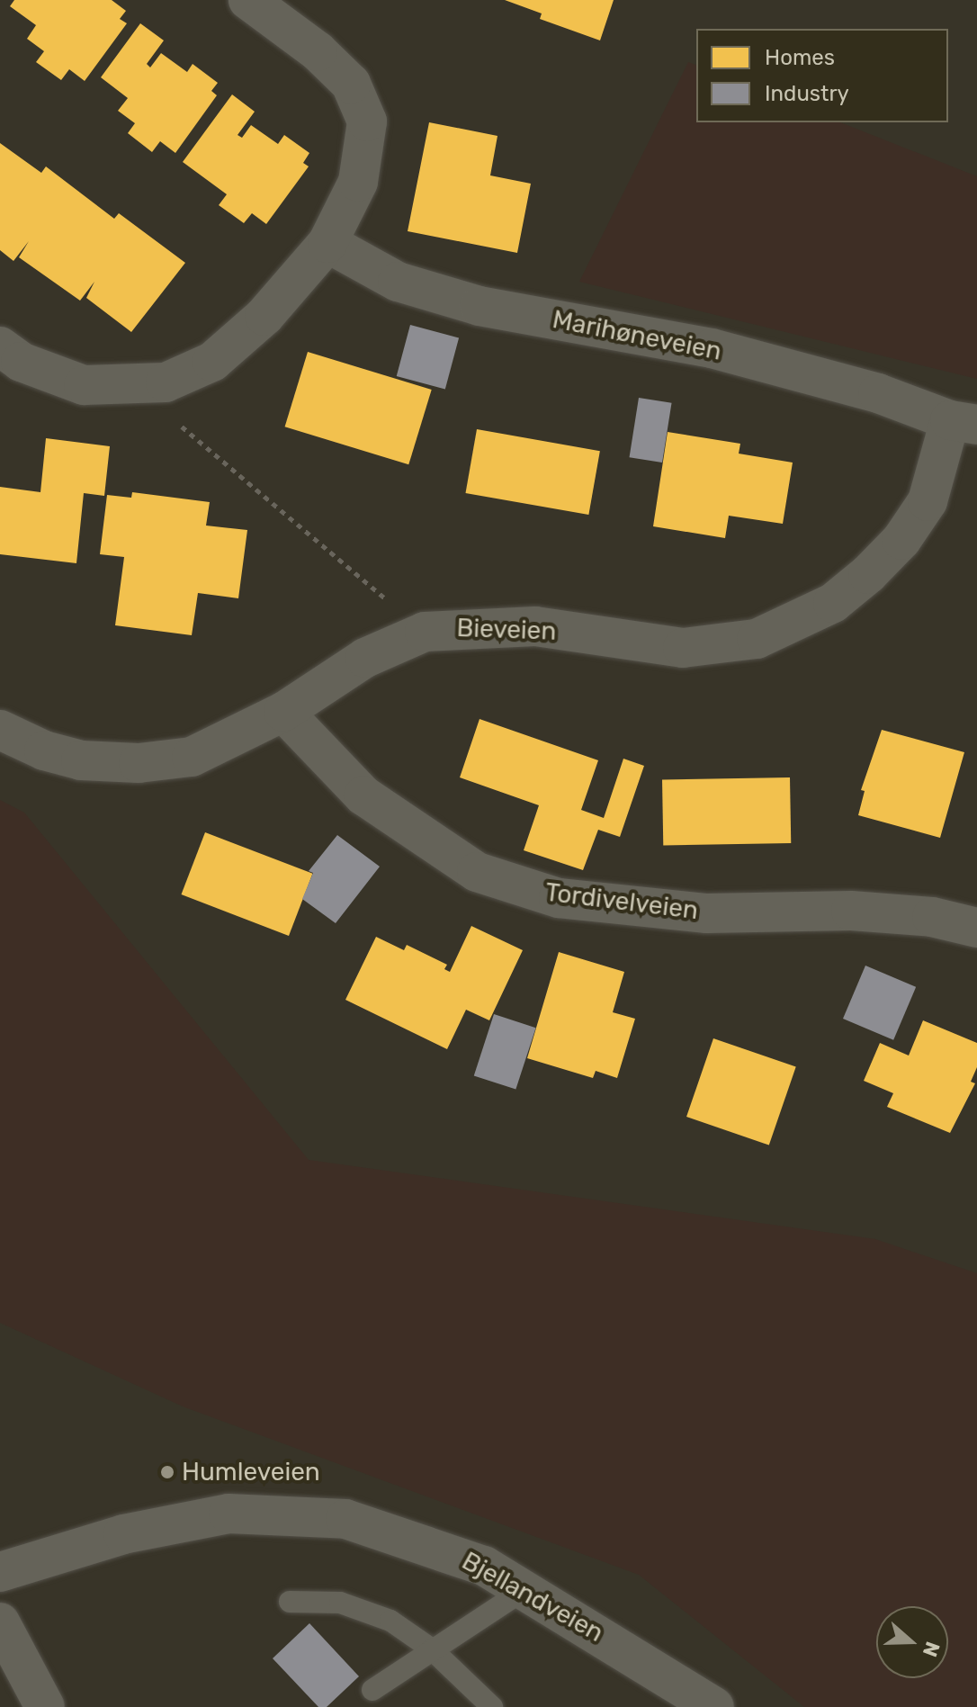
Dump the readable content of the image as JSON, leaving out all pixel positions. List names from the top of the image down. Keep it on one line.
{"streets":{"street":["Marihøneveien","Bieveien","Tordivelveien","Bjellandveien"]},"crossings":[["Marihøneveien","Bieveien"],["Bieveien","Tordivelveien"]],"places":["Humleveien"],"legend":["Homes","Industry"],"north":"right"}
